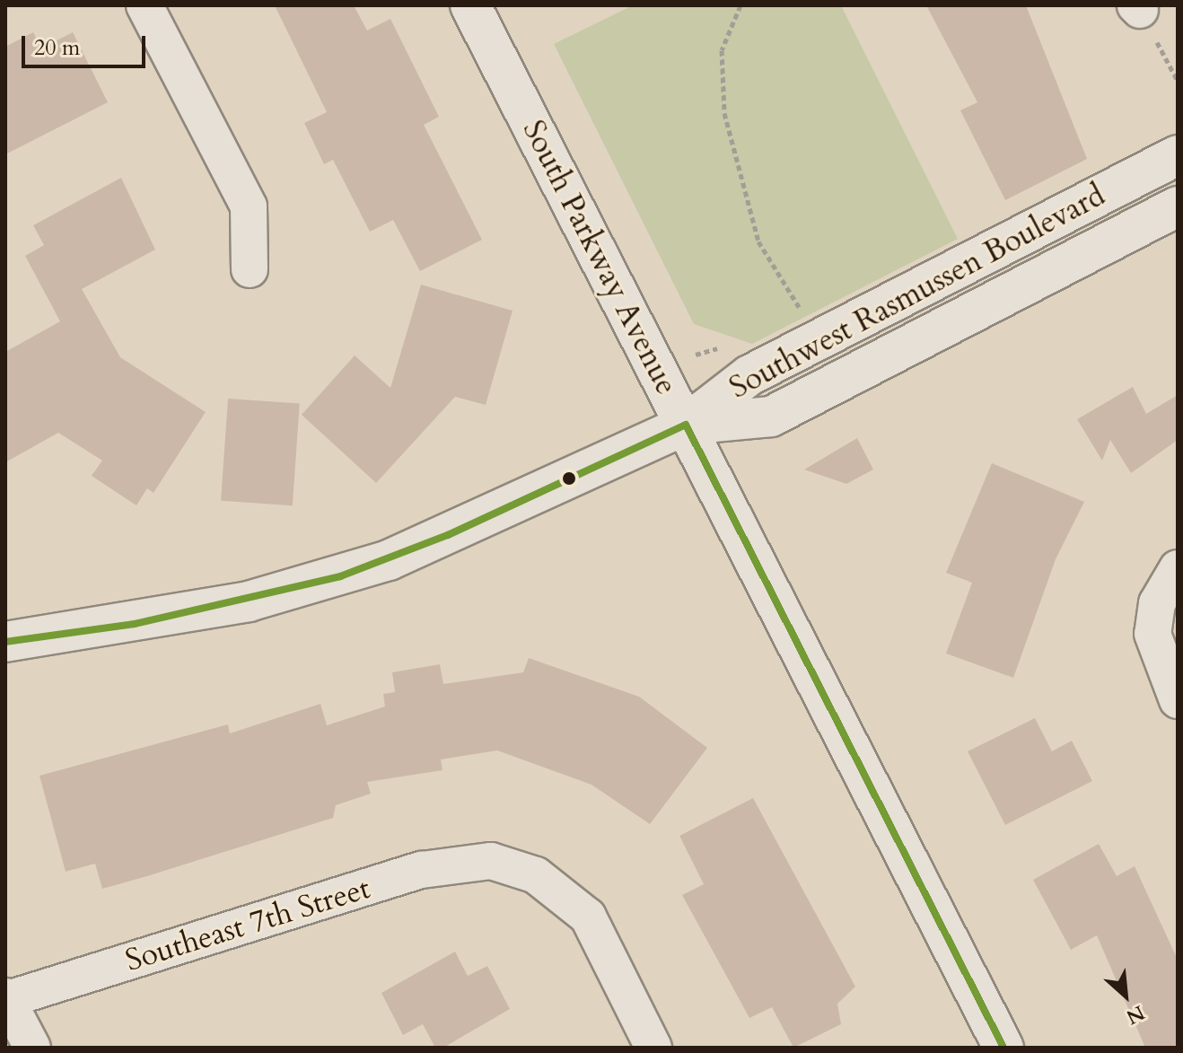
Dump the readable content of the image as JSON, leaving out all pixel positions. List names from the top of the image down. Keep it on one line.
{"streets":{"street":["South Parkway Avenue","Southwest Rasmussen Boulevard","Southeast 7th Street"]},"crossings":[["South Parkway Avenue","Southwest Rasmussen Boulevard"]],"scale_bar":"20 m","north":"bottom right"}
